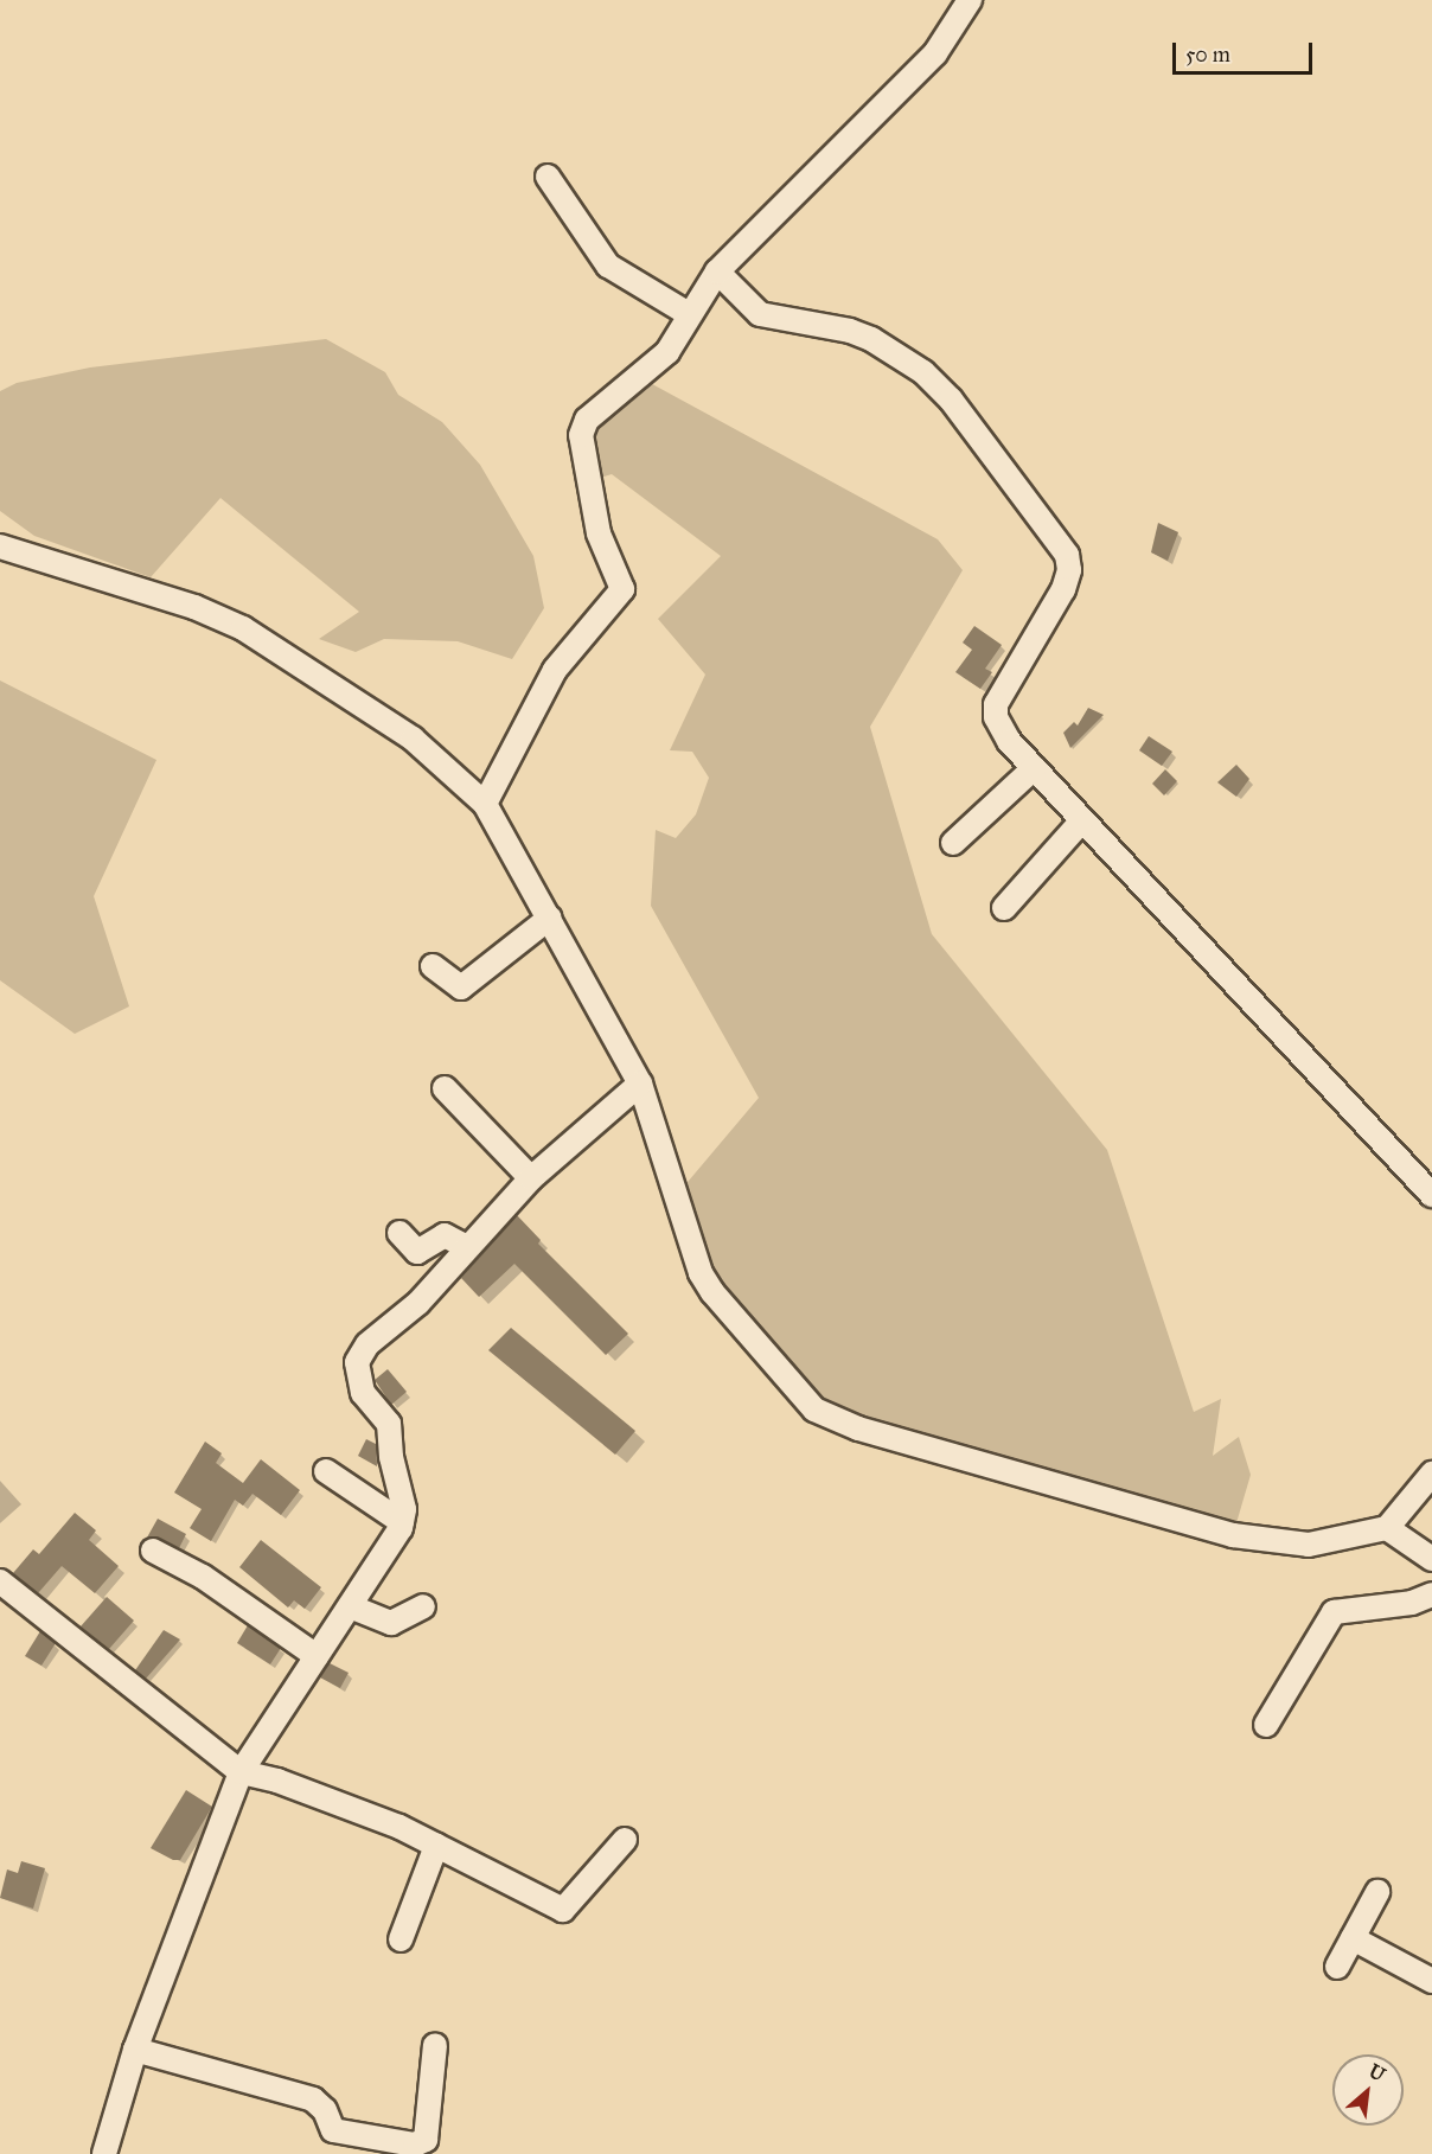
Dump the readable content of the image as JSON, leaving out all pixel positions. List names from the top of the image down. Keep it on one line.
{"scale_bar":"50 m","north":"top right"}
